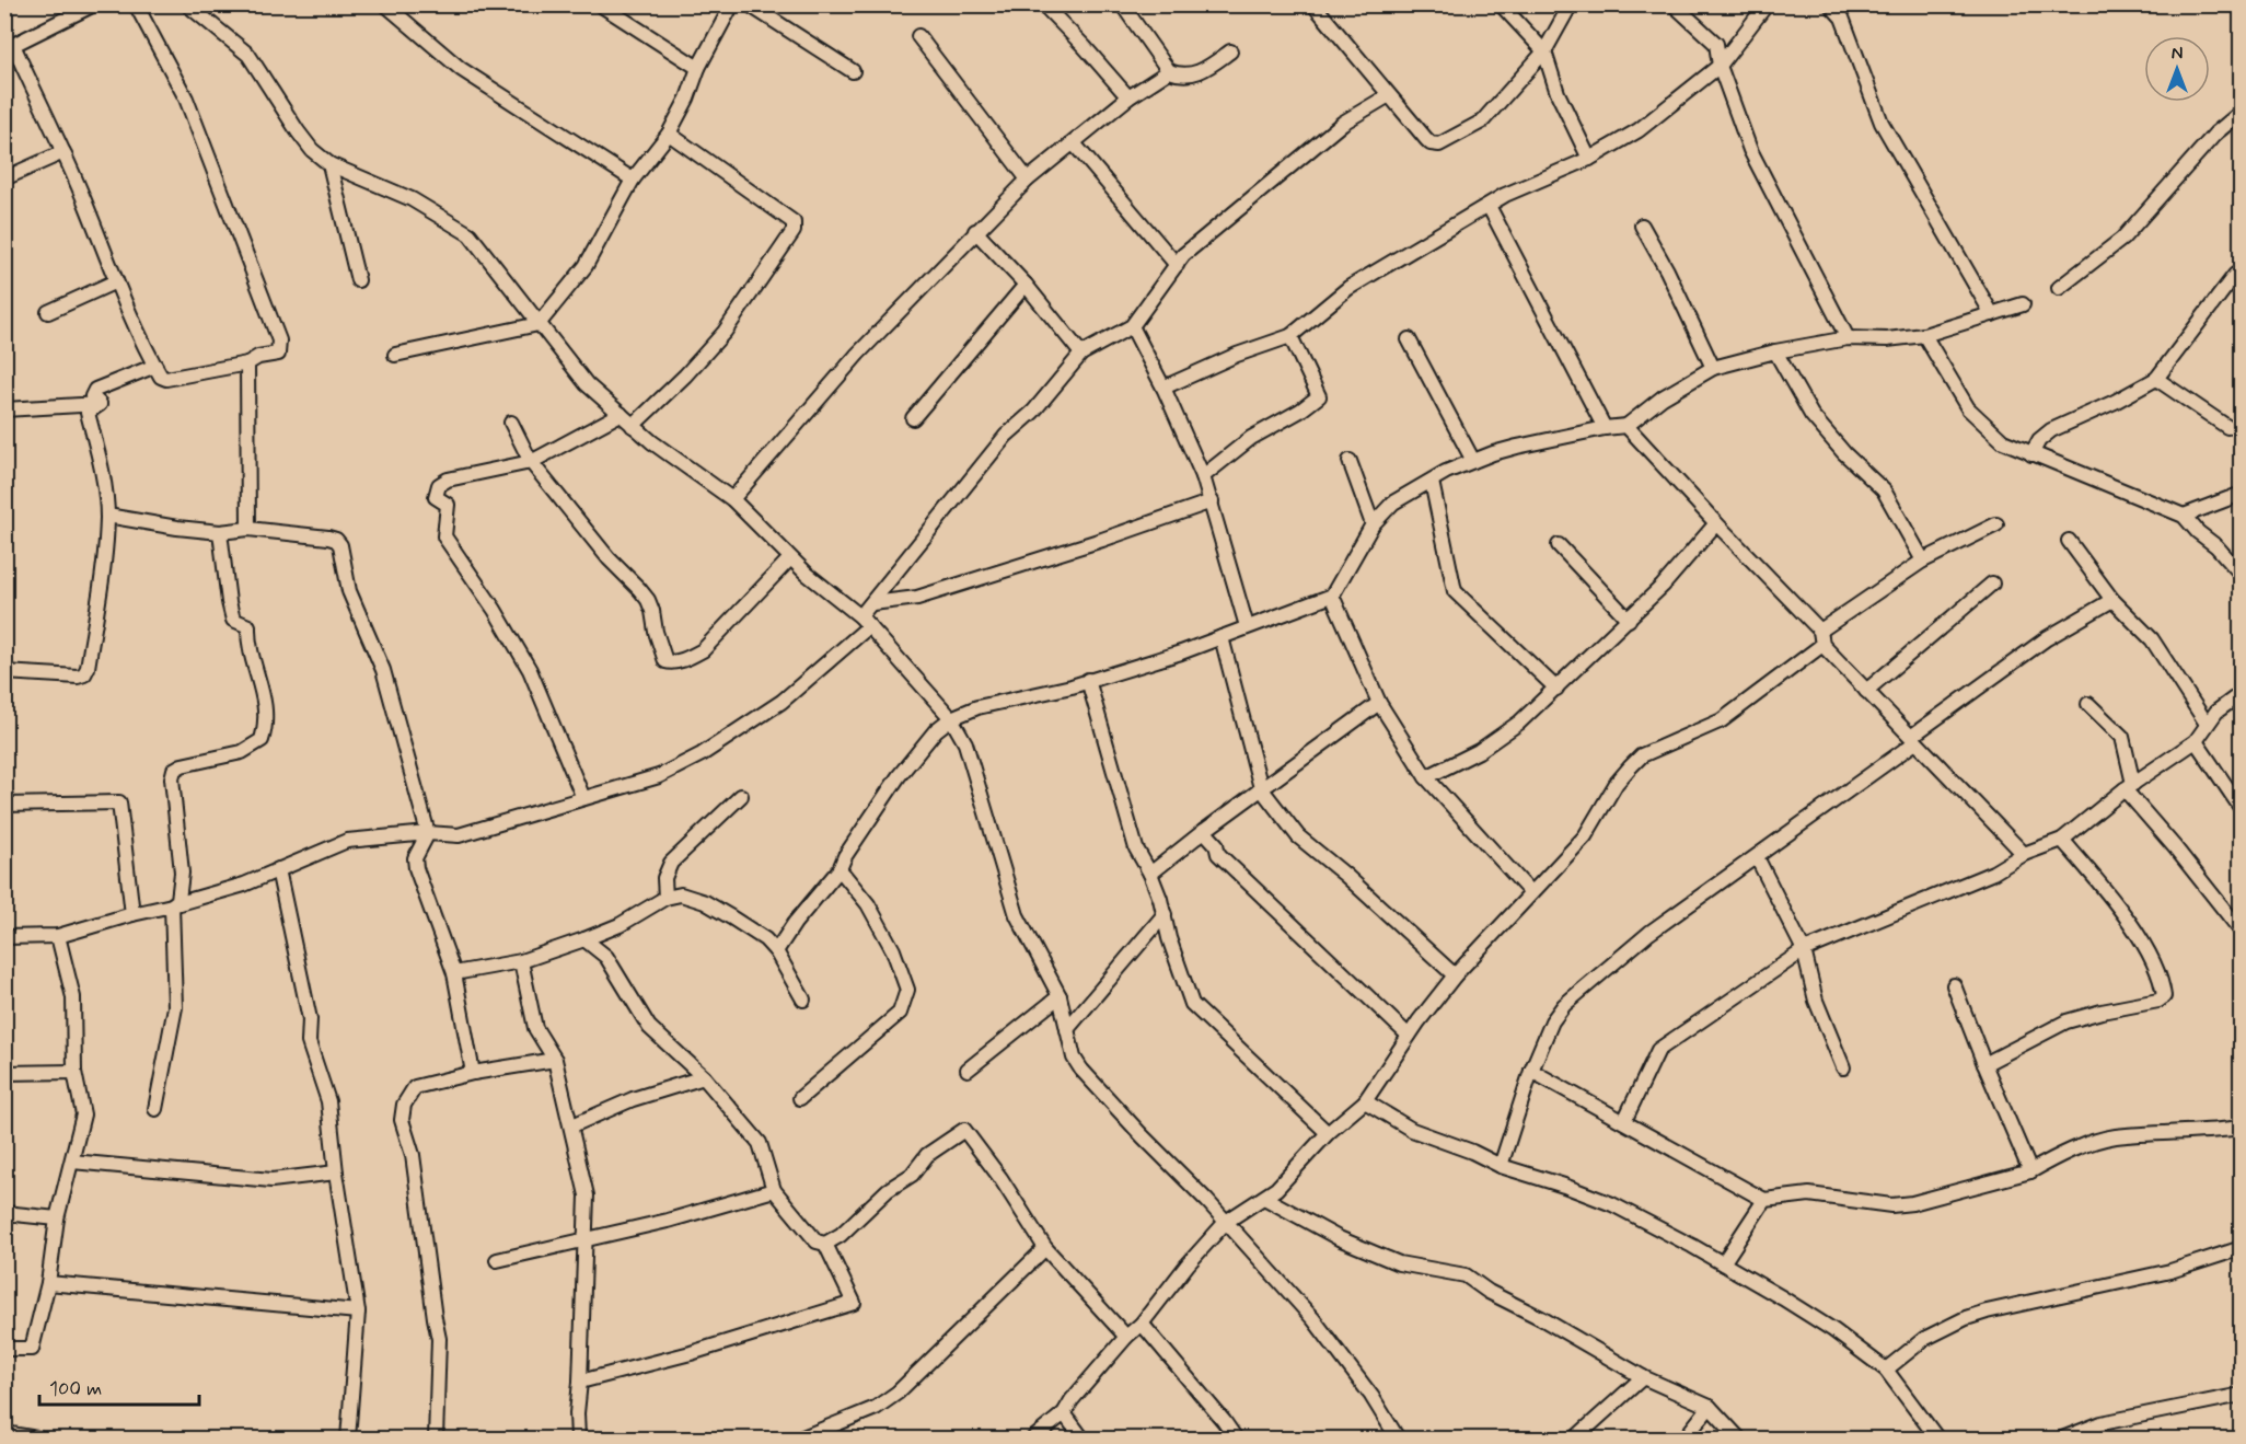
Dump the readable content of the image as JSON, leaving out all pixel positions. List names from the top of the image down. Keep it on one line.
{"scale_bar":"100 m","north":"top"}
